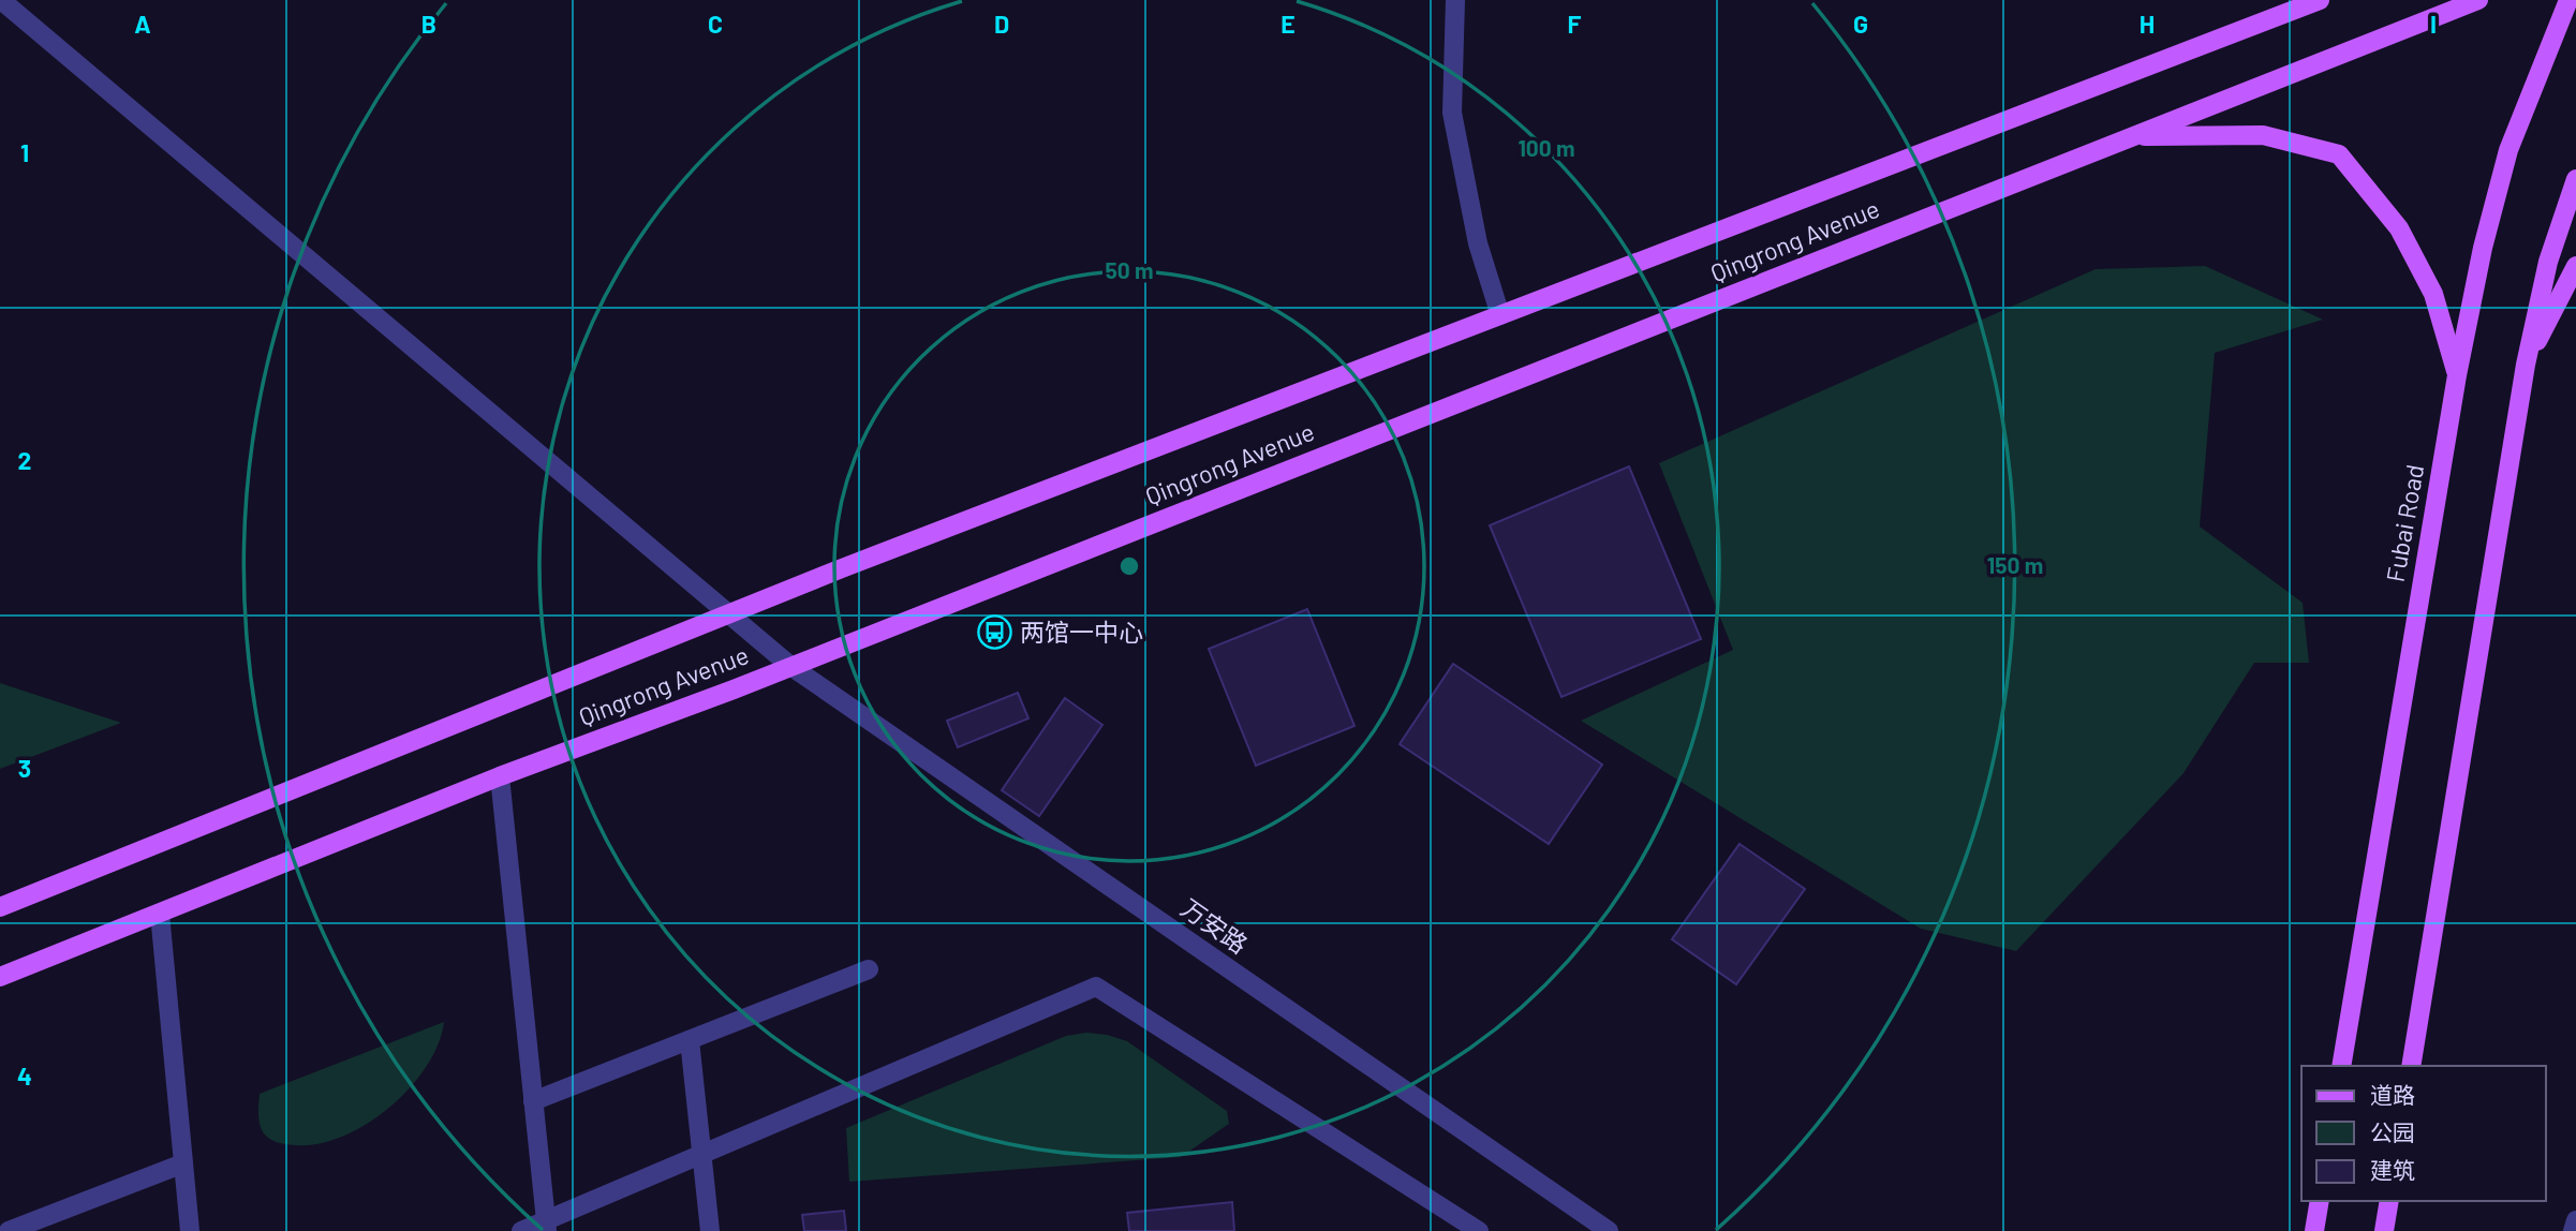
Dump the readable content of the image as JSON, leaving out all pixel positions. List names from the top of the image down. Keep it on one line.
{"streets":{"main road":["Qingrong Avenue","Fubai Road"],"street":["万安路"]},"crossings":[["Qingrong Avenue","万安路"]],"places":{"bus stop":["两馆一中心"]},"legend":["道路","公园","建筑"],"grid":{"columns":["A","B","C","D","E","F","G","H","I"],"rows":["1","2","3","4"]},"rings":["100 m","50 m","150 m"]}
